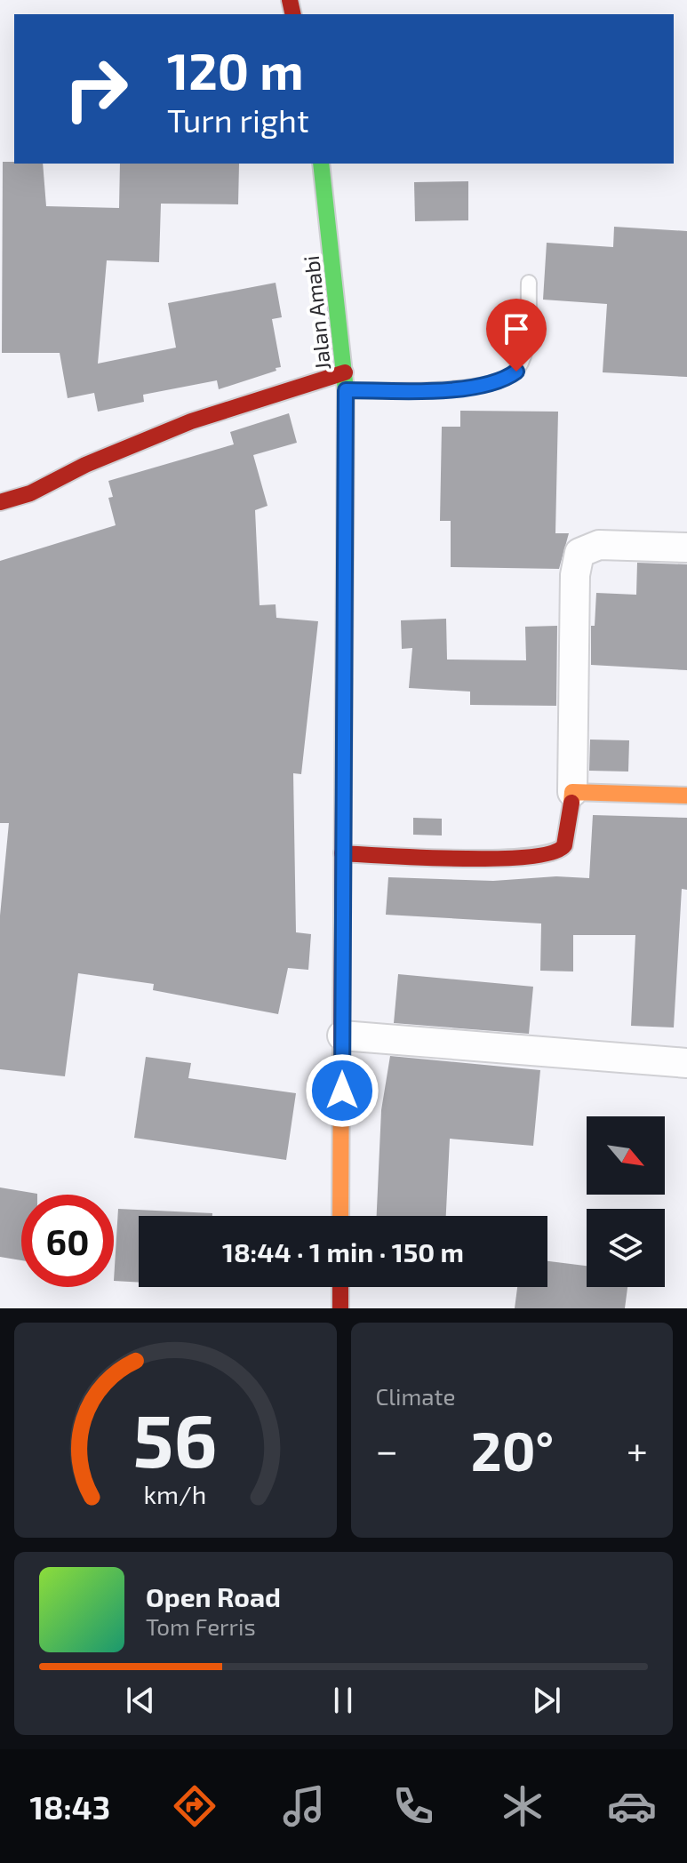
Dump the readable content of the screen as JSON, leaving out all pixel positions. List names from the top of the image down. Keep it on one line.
{"streets":{"main road":["Jalan Amabi"]},"north":"bottom right","page":{"turn":["120 m","Turn right"],"limit":"60","trip":"18:44 · 1 min · 150 m","tile":"Climate","heat":["−","20°","+"],"song":["Open Road","Tom Ferris"],"tabs":"18:43","gauge":["56","km/h"]}}
